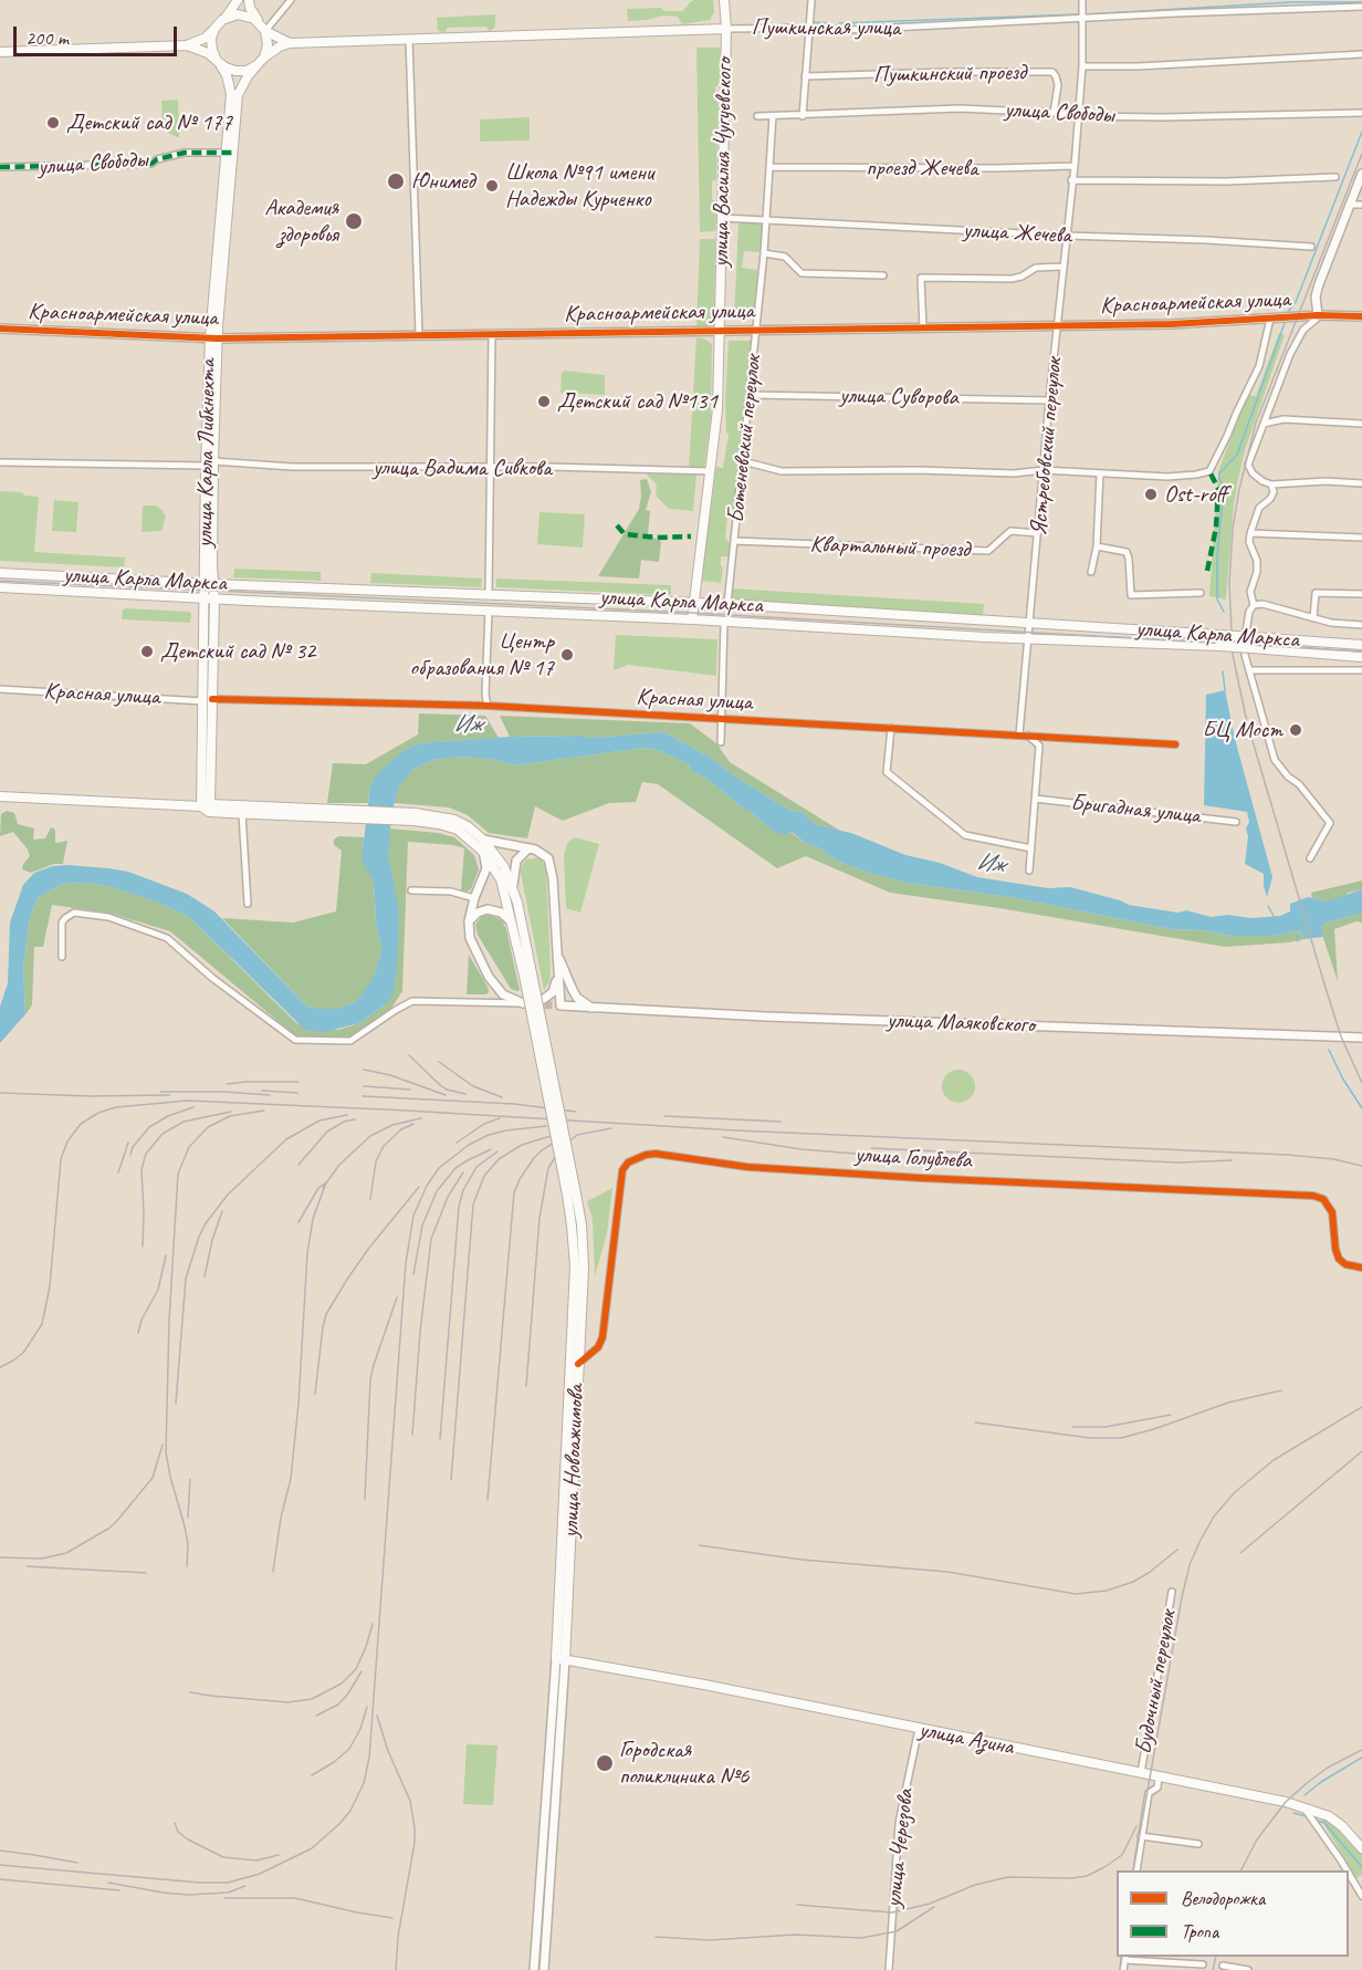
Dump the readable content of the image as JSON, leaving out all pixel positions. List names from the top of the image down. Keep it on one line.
{"streets":{"main road":["Пушкинская улица","улица Василия Чугуевского","Красноармейская улица","улица Карла Либкнехта","улица Карла Маркса","улица Маяковского","улица Новоажимова","улица Азина"],"street":["Пушкинский проезд","улица Свободы","проезд Жечева","улица Жечева","улица Суворова","Ботеневский переулок","Ястребовский переулок","улица Вадима Сивкова","Квартальный проезд","Красная улица","Бригадная улица","улица Голублева","Будочный переулок","улица Черезова"]},"crossings":[["Пушкинская улица","улица Василия Чугуевского"],["Пушкинская улица","Ястребовский переулок"],["Пушкинская улица","улица Карла Либкнехта"],["Пушкинский проезд","улица Свободы"],["улица Свободы","Ботеневский переулок"],["улица Свободы","Ястребовский переулок"],["улица Свободы","улица Карла Либкнехта"],["улица Василия Чугуевского","улица Жечева"],["улица Василия Чугуевского","Красноармейская улица"],["улица Василия Чугуевского","улица Вадима Сивкова"],["улица Василия Чугуевского","улица Карла Маркса"],["проезд Жечева","Ботеневский переулок"],["проезд Жечева","Ястребовский переулок"],["улица Жечева","Ботеневский переулок"],["улица Жечева","Ястребовский переулок"],["Красноармейская улица","Ботеневский переулок"],["Красноармейская улица","Ястребовский переулок"],["Красноармейская улица","улица Карла Либкнехта"],["улица Суворова","Ботеневский переулок"],["улица Суворова","Ястребовский переулок"],["Ботеневский переулок","Квартальный проезд"],["Ботеневский переулок","улица Карла Маркса"],["Ястребовский переулок","Квартальный проезд"],["Ястребовский переулок","улица Карла Маркса"],["Ястребовский переулок","Красная улица"],["улица Карла Либкнехта","улица Вадима Сивкова"],["улица Карла Либкнехта","улица Карла Маркса"],["улица Карла Либкнехта","Красная улица"],["улица Голублева","улица Новоажимова"],["улица Новоажимова","улица Азина"],["Будочный переулок","улица Азина"],["улица Азина","улица Черезова"]],"water":["Иж"],"places":["Детский сад № 177","Юнимед","Школа №91 имени Надежды Курченко","Академия здоровья","Детский сад №131","Ost-roff","Детский сад № 32","Центр образования № 17","БЦ Мост","Городская поликлиника №6"],"legend":["Велодорожка","Тропа"],"scale_bar":"200 m"}
